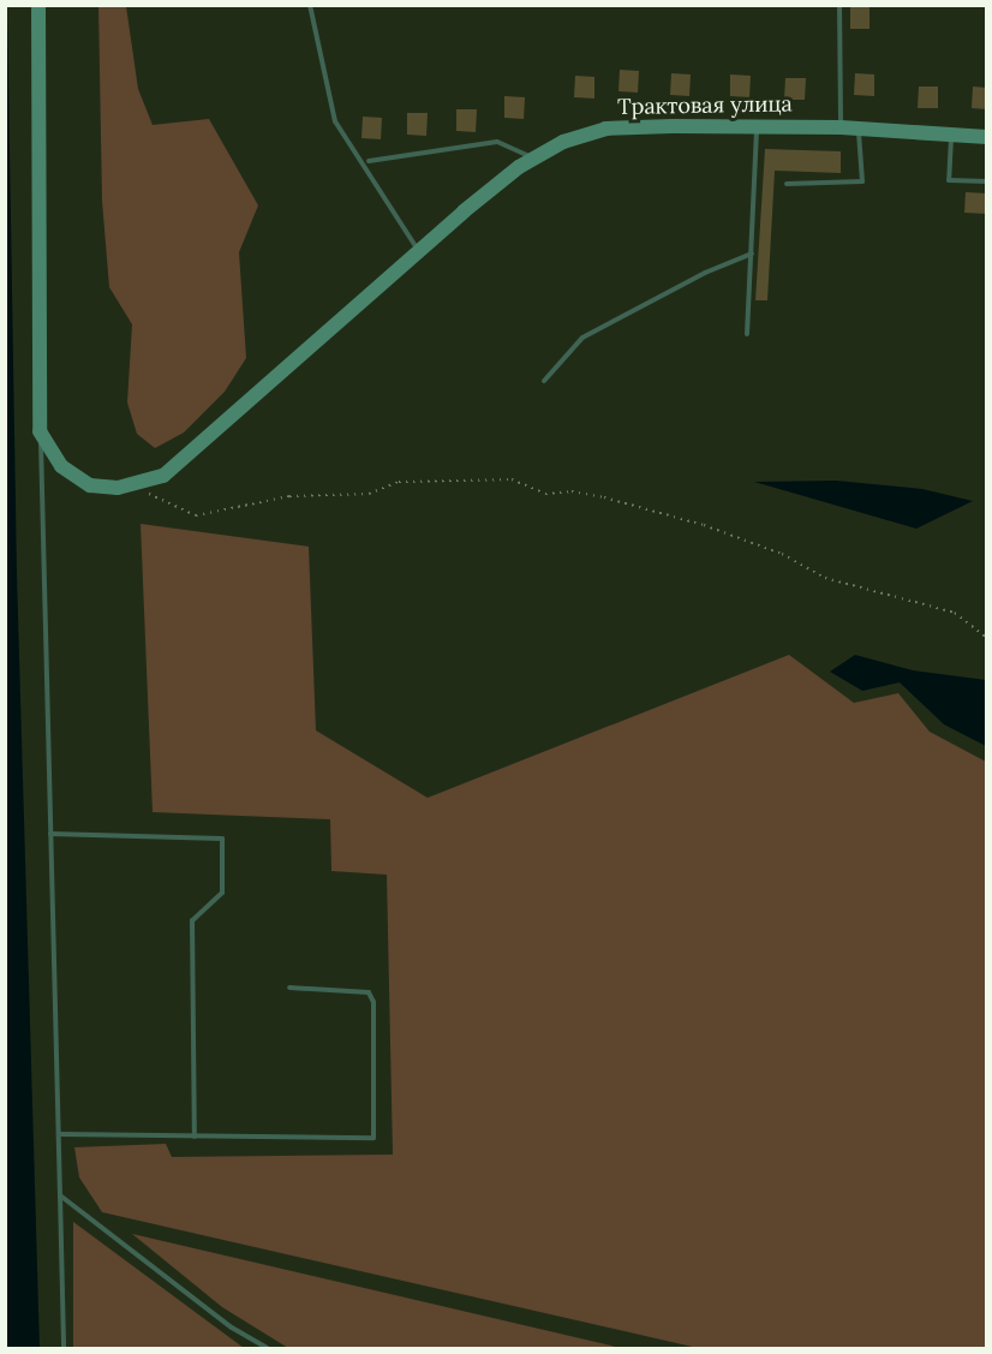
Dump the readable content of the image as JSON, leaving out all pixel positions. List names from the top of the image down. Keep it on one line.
{"streets":{"street":["Трактовая улица"]}}
